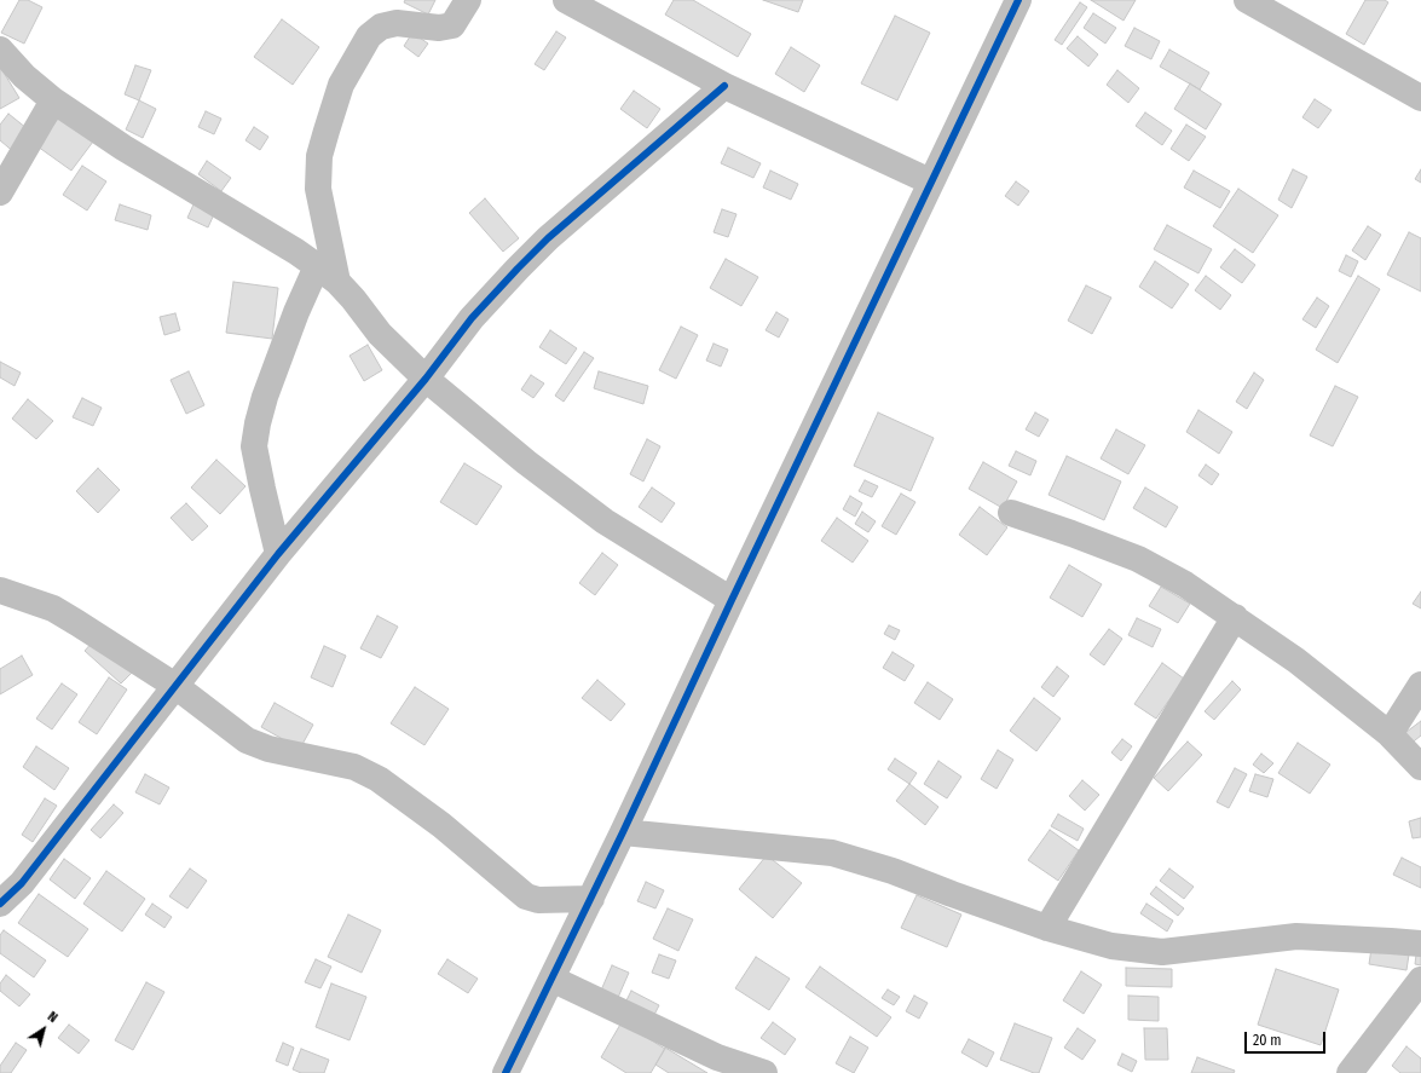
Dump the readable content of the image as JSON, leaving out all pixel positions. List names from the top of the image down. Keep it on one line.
{"scale_bar":"20 m","north":"top right"}
